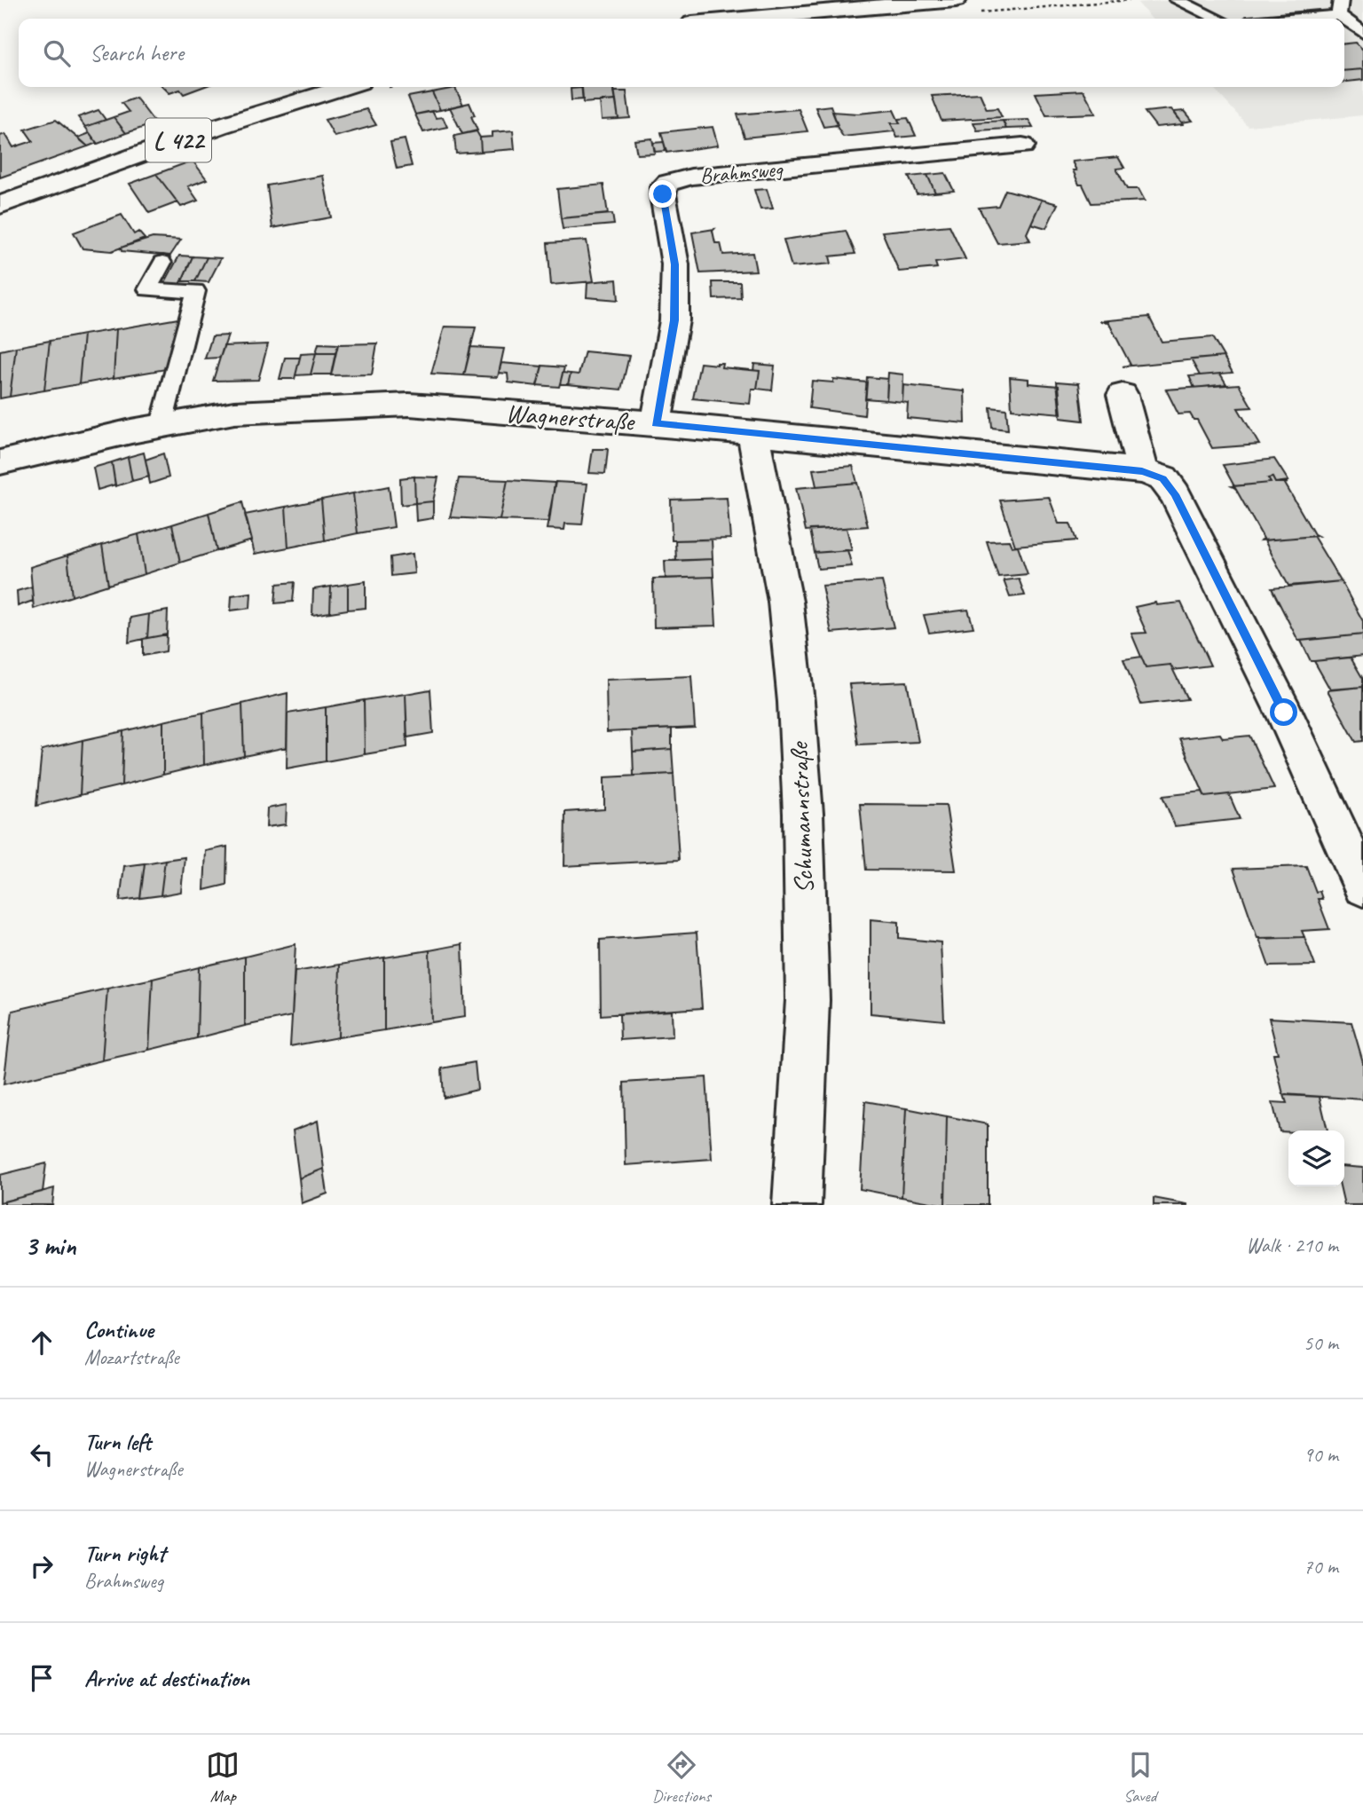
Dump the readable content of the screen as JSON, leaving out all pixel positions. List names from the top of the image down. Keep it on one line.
{"streets":{"street":["L 422","Brahmsweg","Wagnerstraße","Schumannstraße"]},"crossings":[["Brahmsweg","Wagnerstraße"],["Wagnerstraße","Schumannstraße"]],"page":{"search":"Search here","heading":["3 min","Walk · 210 m"],"list":[["Continue","Mozartstraße","50 m"],["Turn left","Wagnerstraße","90 m"],["Turn right","Brahmsweg","70 m"],"Arrive at destination"],"nav":["Map","Directions","Saved"]}}
